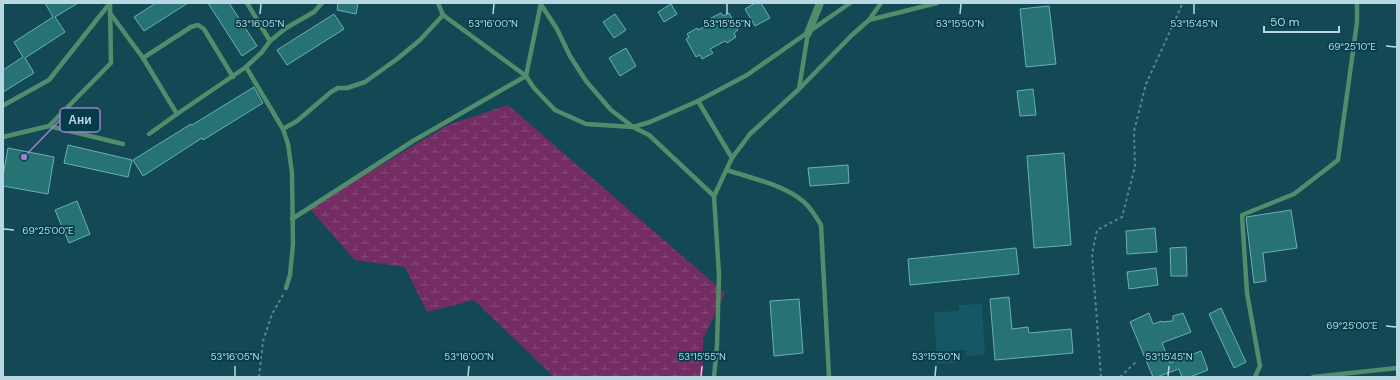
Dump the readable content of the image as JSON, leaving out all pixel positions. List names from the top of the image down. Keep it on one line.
{"places":["Ани"],"scale_bar":"50 m","coordinates":["53°16'05\"N","53°16'00\"N","53°15'55\"N","53°15'50\"N","53°15'45\"N","69°25'10\"E","69°25'00\"E"]}
